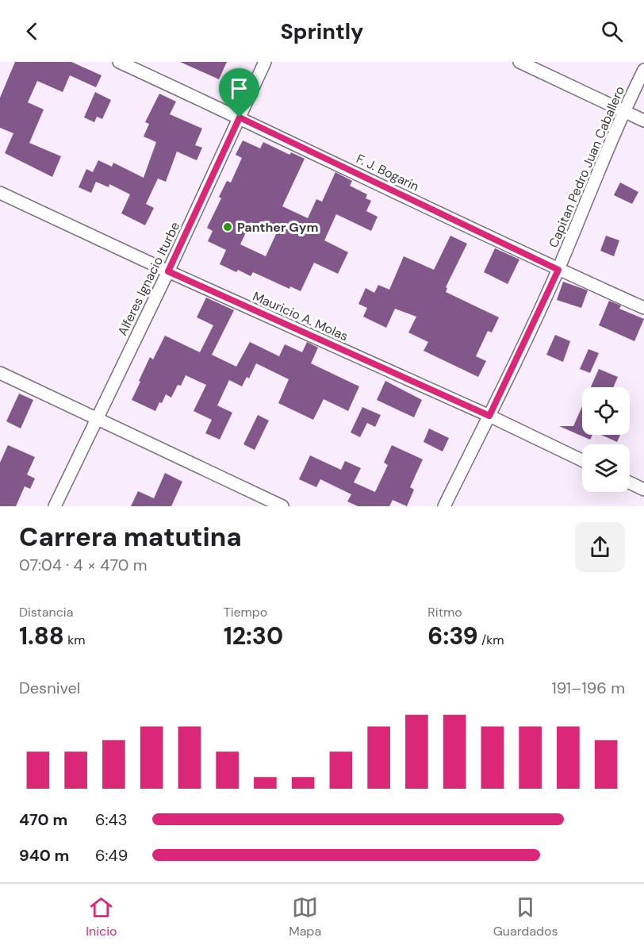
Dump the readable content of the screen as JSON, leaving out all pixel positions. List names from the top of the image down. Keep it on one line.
{"streets":{"street":["Capitan Pedro Juan Caballero","F. J. Bogarin","Alferes Ignacio Iturbe","Mauricio A. Molas"]},"crossings":[["Capitan Pedro Juan Caballero","F. J. Bogarin"],["Capitan Pedro Juan Caballero","Mauricio A. Molas"],["F. J. Bogarin","Alferes Ignacio Iturbe"],["Alferes Ignacio Iturbe","Mauricio A. Molas"]],"places":["Panther Gym"],"page":{"header":"Sprintly","heading":["Carrera matutina","07:04 · 4 × 470 m"],"stats":[["Distancia","1.88 km"],["Tiempo","12:30"],["Ritmo","6:39 /km"]],"chart":["Desnivel","191–196 m"],"list":[{"name":"470 m","note":"6:43"},{"name":"940 m","note":"6:49"}],"tabs":["Inicio","Mapa","Guardados"]}}
